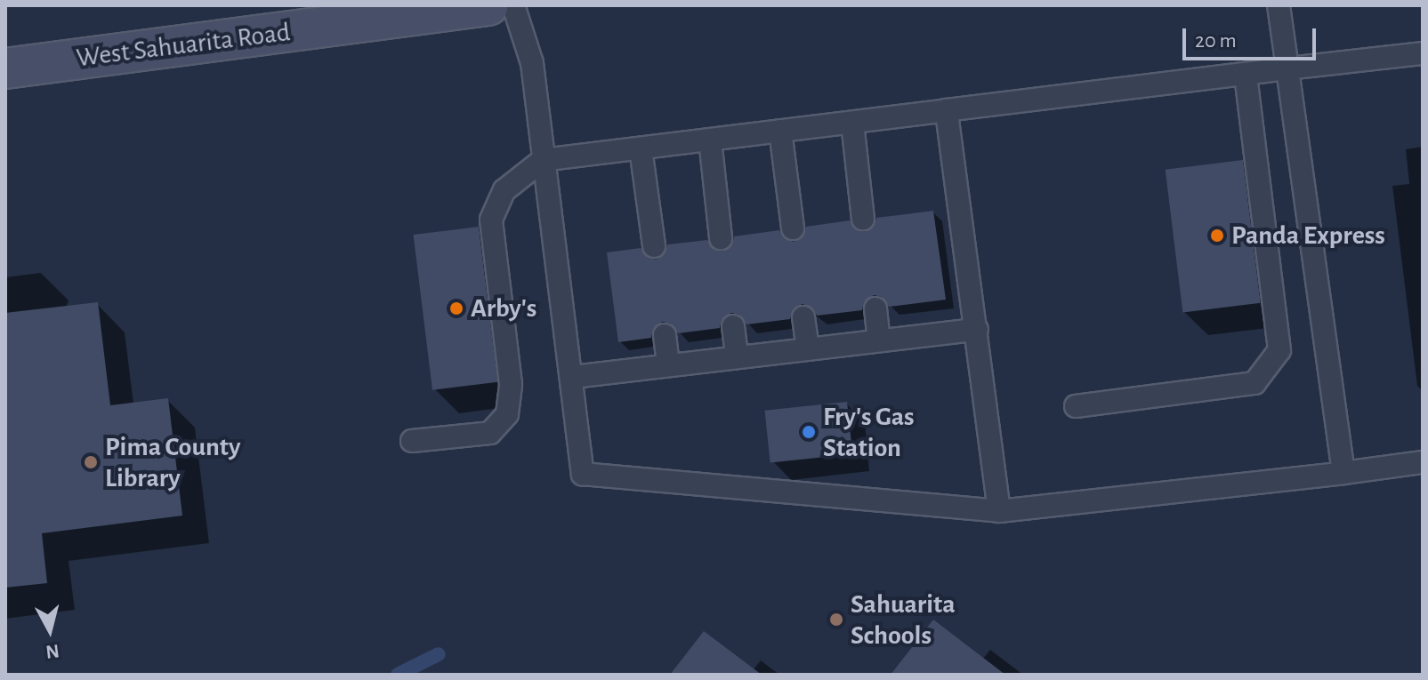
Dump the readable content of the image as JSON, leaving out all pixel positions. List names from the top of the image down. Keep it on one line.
{"streets":{"main road":["West Sahuarita Road"]},"places":["Panda Express","Arby's","Fry's Gas Station","Pima County Library","Sahuarita Schools"],"scale_bar":"20 m","north":"bottom"}
